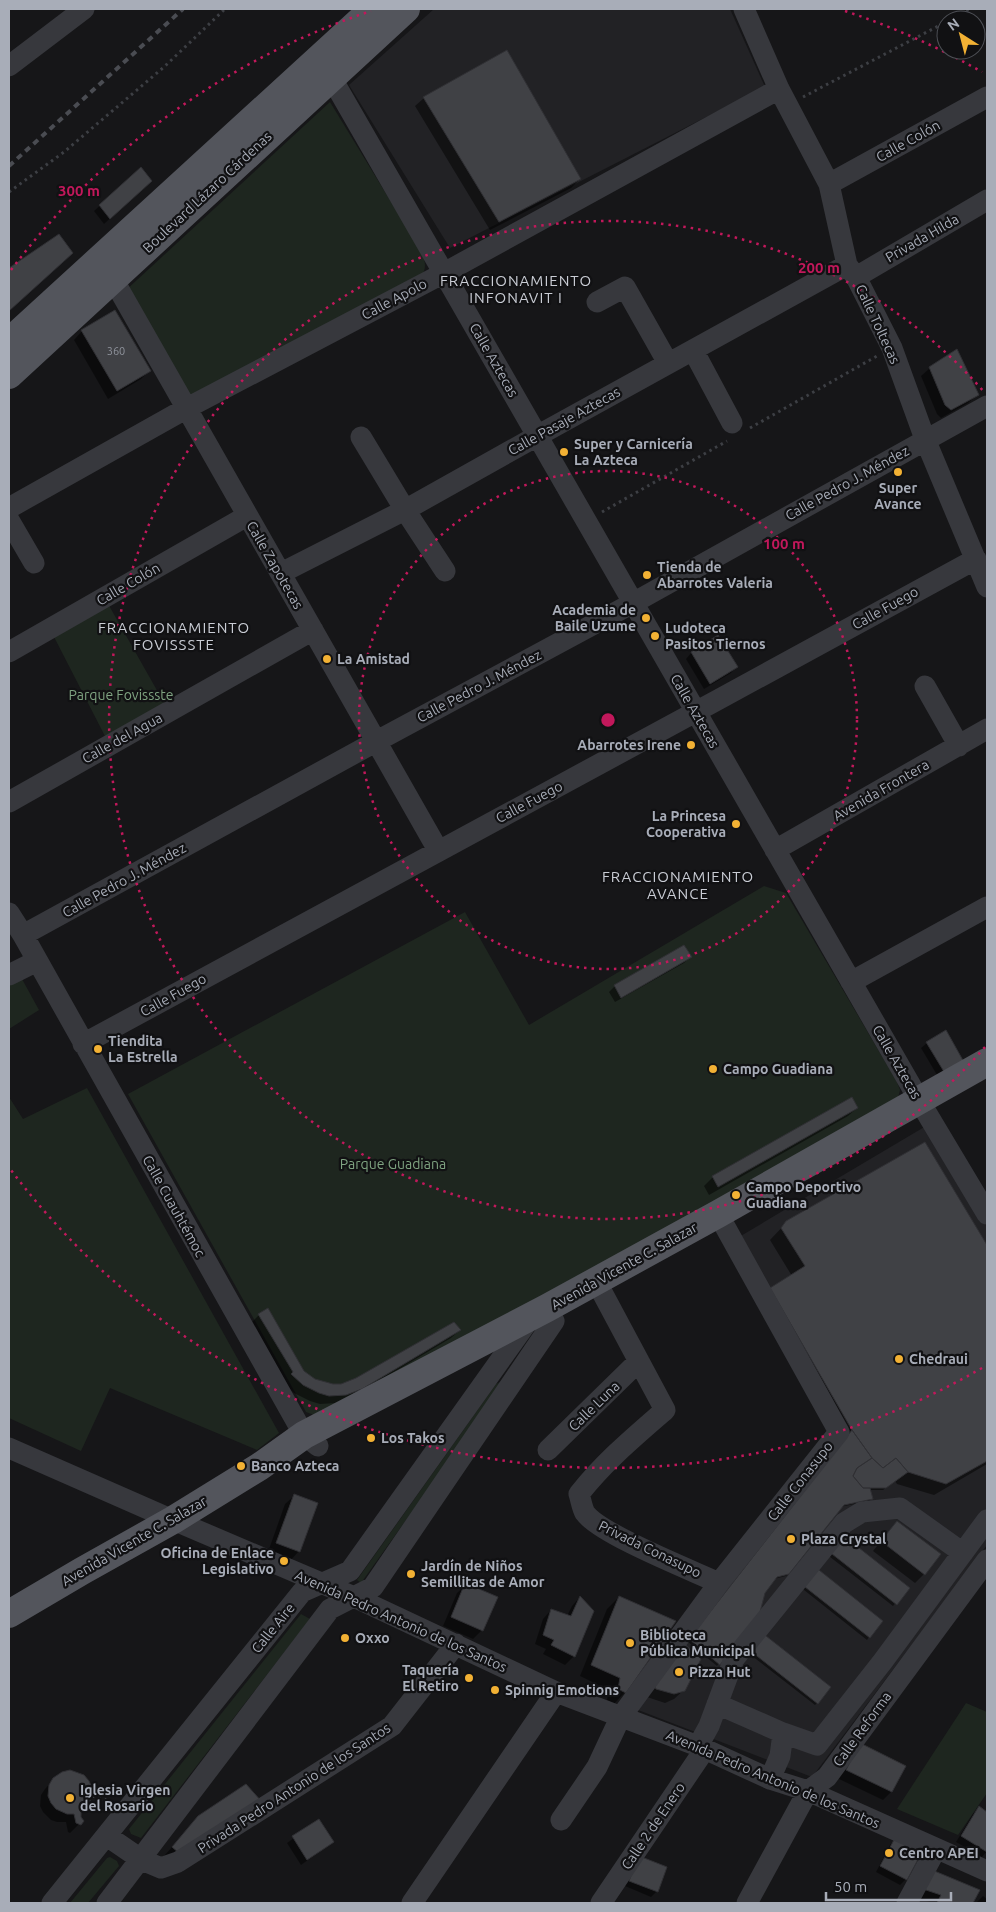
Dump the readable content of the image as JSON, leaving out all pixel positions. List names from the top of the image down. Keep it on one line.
{"streets":{"main road":["Boulevard Lázaro Cárdenas","Avenida Vicente C. Salazar"],"street":["Calle Colón","Privada Hilda","Calle Apolo","Calle Toltecas","Calle Aztecas","Calle Pasaje Aztecas","Calle Pedro J. Méndez","Calle Zapotecas","Calle Fuego","Calle del Agua","Avenida Frontera","Calle Cuauhtémoc","Calle Luna","Calle Conasupo","Privada Conasupo","Avenida Pedro Antonio de los Santos","Calle Aire","Calle Reforma","Privada Pedro Antonio de los Santos","Calle 2 de Enero"]},"crossings":[["Calle Colón","Calle Toltecas"],["Calle Colón","Calle Zapotecas"],["Boulevard Lázaro Cárdenas","Calle Aztecas"],["Boulevard Lázaro Cárdenas","Calle Zapotecas"],["Privada Hilda","Calle Toltecas"],["Privada Hilda","Calle Pasaje Aztecas"],["Calle Apolo","Calle Toltecas"],["Calle Apolo","Calle Aztecas"],["Calle Apolo","Calle Zapotecas"],["Calle Toltecas","Calle Pasaje Aztecas"],["Calle Toltecas","Calle Pedro J. Méndez"],["Calle Toltecas","Calle Fuego"],["Calle Aztecas","Calle Pasaje Aztecas"],["Calle Aztecas","Calle Pedro J. Méndez"],["Calle Aztecas","Calle Fuego"],["Calle Aztecas","Avenida Frontera"],["Calle Aztecas","Avenida Vicente C. Salazar"],["Calle Pasaje Aztecas","Calle Zapotecas"],["Calle Pedro J. Méndez","Calle Zapotecas"],["Calle Zapotecas","Calle Fuego"],["Calle Zapotecas","Calle del Agua"],["Calle Fuego","Calle Cuauhtémoc"],["Calle Cuauhtémoc","Avenida Vicente C. Salazar"],["Avenida Vicente C. Salazar","Calle Conasupo"],["Avenida Vicente C. Salazar","Privada Conasupo"],["Avenida Vicente C. Salazar","Avenida Pedro Antonio de los Santos"],["Avenida Vicente C. Salazar","Calle Aire"],["Calle Luna","Privada Conasupo"],["Calle Conasupo","Privada Conasupo"],["Calle Conasupo","Avenida Pedro Antonio de los Santos"],["Avenida Pedro Antonio de los Santos","Calle Aire"],["Avenida Pedro Antonio de los Santos","Calle Reforma"],["Avenida Pedro Antonio de los Santos","Privada Pedro Antonio de los Santos"],["Avenida Pedro Antonio de los Santos","Calle 2 de Enero"],["Calle Aire","Privada Pedro Antonio de los Santos"]],"districts":["FRACCIONAMIENTO INFONAVIT I","FRACCIONAMIENTO FOVISSSTE","FRACCIONAMIENTO AVANCE"],"parks":["Parque Fovissste","Parque Guadiana"],"places":["Super y Carnicería La Azteca","Super Avance","Tienda de Abarrotes Valeria","Academia de Baile Uzume","Ludoteca Pasitos Tiernos","La Amistad","Abarrotes Irene","La Princesa Cooperativa","Tiendita La Estrella","Campo Guadiana","Campo Deportivo Guadiana","Chedraui","Los Takos","Banco Azteca","Plaza Crystal","Oficina de Enlace Legislativo","Jardín de Niños Semillitas de Amor","Oxxo","Biblioteca Pública Municipal","Pizza Hut","Taquería El Retiro","Spinnig Emotions","Iglesia Virgen del Rosario","Centro APEI"],"house_numbers":["360"],"scale_bar":"50 m","north":"top left","rings":["300 m","200 m","100 m"]}
